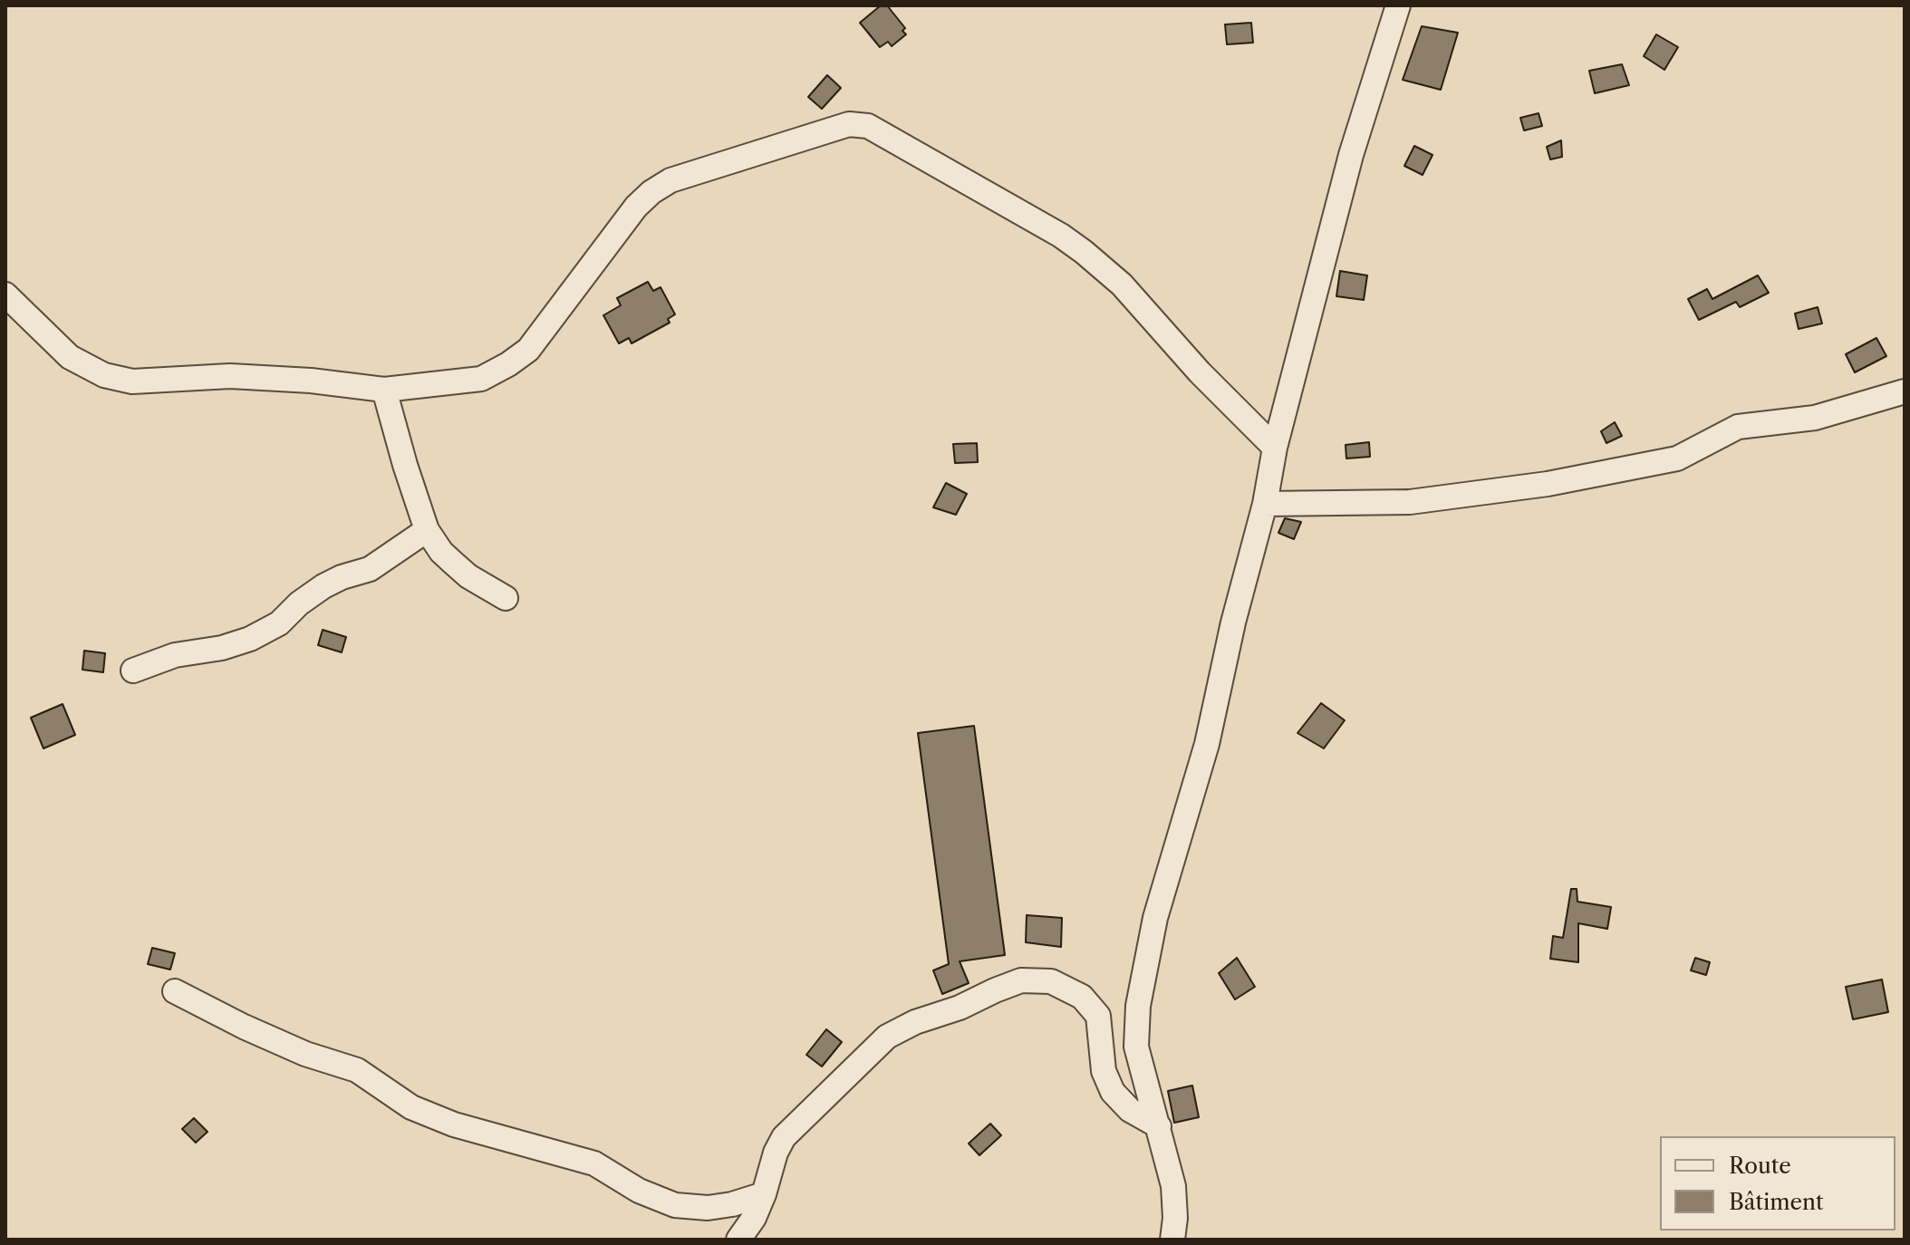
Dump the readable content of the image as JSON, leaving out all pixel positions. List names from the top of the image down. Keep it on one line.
{"legend":["Route","Bâtiment"]}
